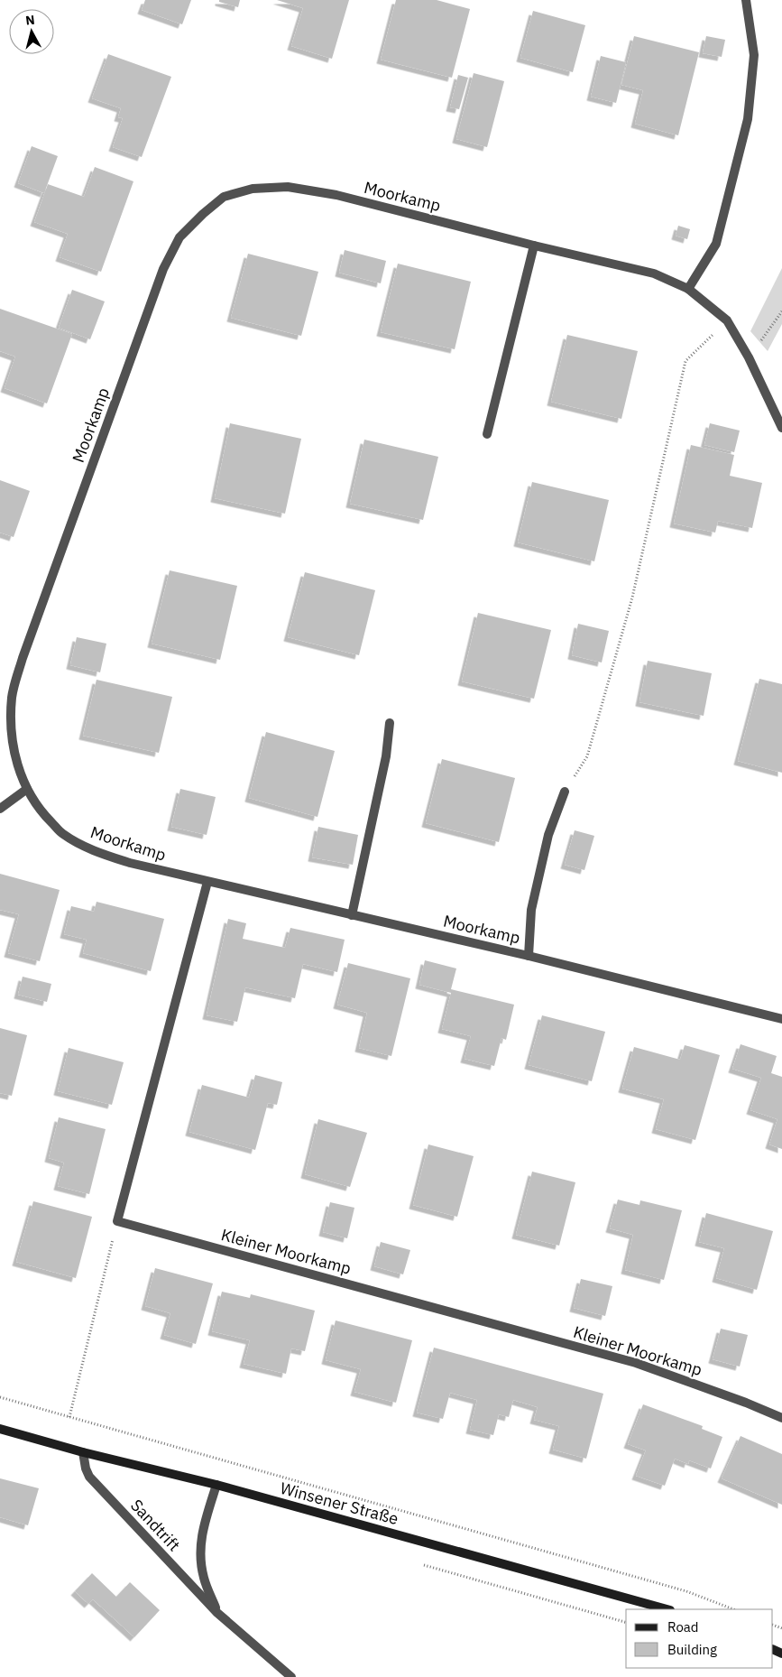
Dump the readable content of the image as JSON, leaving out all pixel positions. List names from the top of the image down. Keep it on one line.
{"streets":{"main road":["Winsener Straße"],"street":["Moorkamp","Kleiner Moorkamp","Sandtrift"]},"crossings":[["Winsener Straße","Sandtrift"]],"legend":["Road","Building"],"north":"top"}
